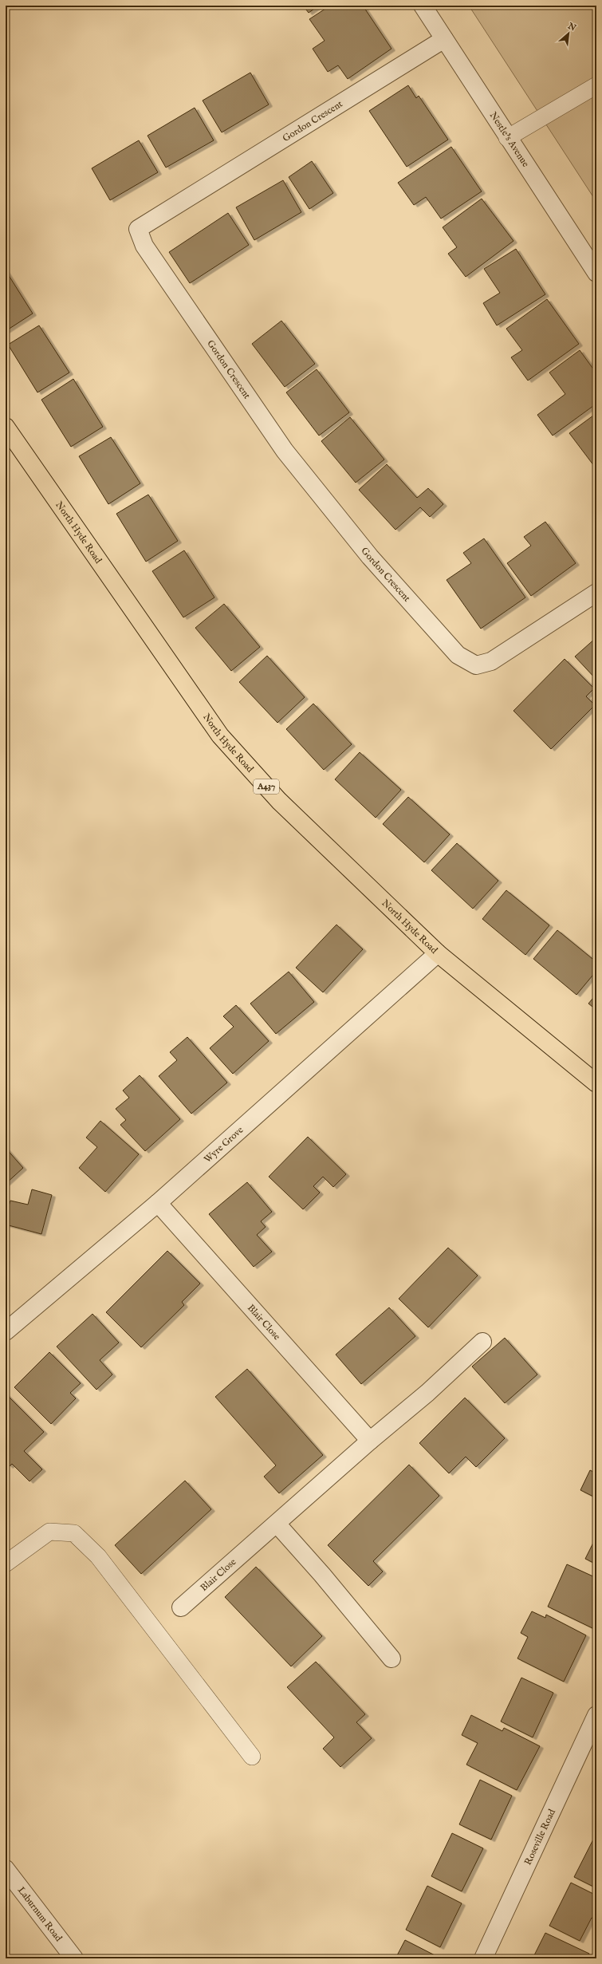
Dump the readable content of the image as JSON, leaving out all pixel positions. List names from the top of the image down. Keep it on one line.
{"streets":{"main road":["North Hyde Road","A437"],"street":["Gordon Crescent","Nestle's Avenue","Wyre Grove","Blair Close","Roseville Road","Laburnum Road"]},"crossings":[["Gordon Crescent","Nestle's Avenue"],["North Hyde Road","Wyre Grove"],["Wyre Grove","Blair Close"]],"north":"top right"}
